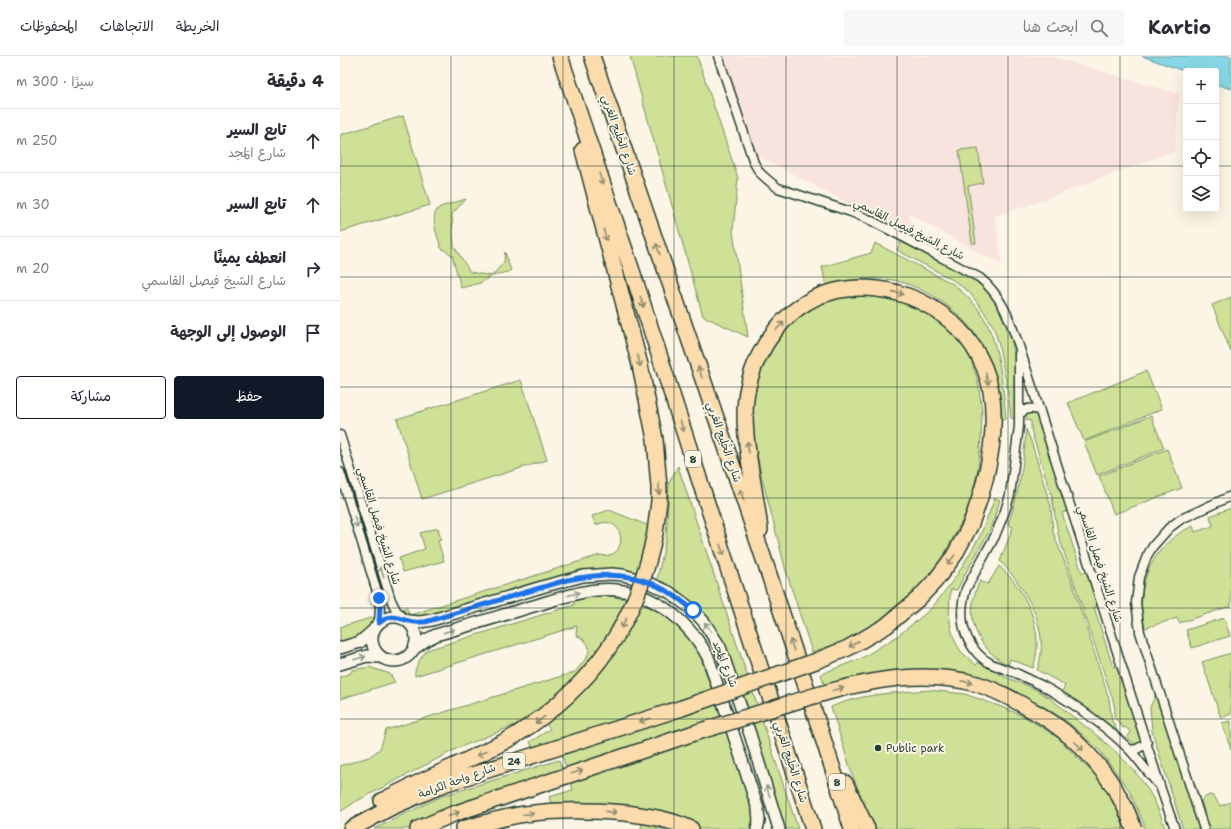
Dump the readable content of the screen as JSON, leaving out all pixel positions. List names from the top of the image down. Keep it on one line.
{"streets":{"highway":["شارع الخَلِيج العَربِي","8","24","شارع واحة الكرامة"],"street":["شارع الشيخ فيصل القاسمي","شارع المَجد"]},"crossings":[["شارع الخَلِيج العَربِي","شارع واحة الكرامة"],["شارع الشيخ فيصل القاسمي","شارع المَجد"]],"places":["Public park"],"page":{"header":"Kartio","search":"ابحث هنا","nav":["الخريطة","الاتجاهات","المحفوظات"],"heading":["4 دقيقة","سيرًا · 300 m"],"map_buttons":["+","−"],"list":[["تابع السير","شارع المَجد","250 m"],["تابع السير","30 m"],["انعطف يمينًا","شارع الشيخ فيصل القاسمي","20 m"],"الوصول إلى الوجهة"],"buttons":["حفظ","مشاركة"]}}
